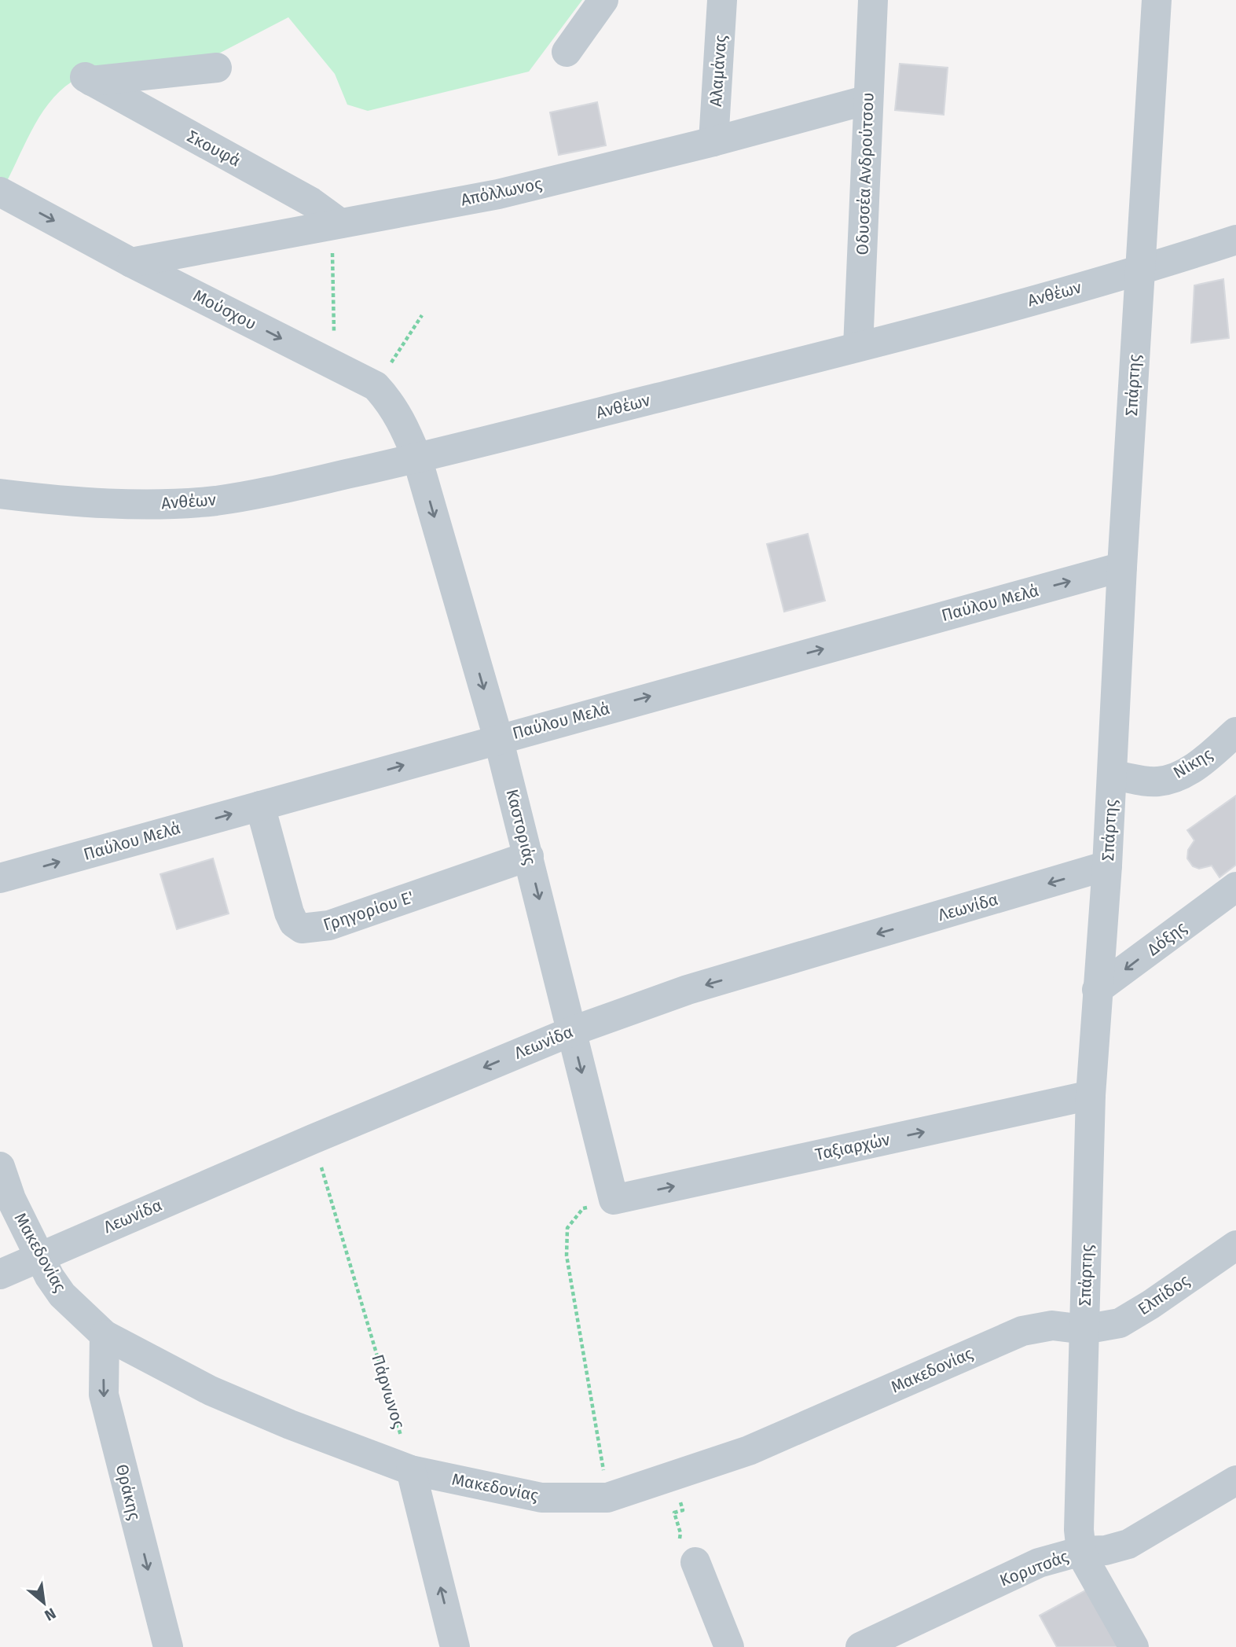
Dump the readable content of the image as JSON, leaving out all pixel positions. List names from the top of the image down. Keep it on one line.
{"streets":{"street":["Αλαμάνας","Σκουφά","Οδυσσέα Ανδρούτσου","Απόλλωνος","Ανθέων","Μούσχου","Σπάρτης","Παύλου Μελά","Νίκης","Καστοριάς","Λεωνίδα","Γρηγορίου Ε'","Δόξης","Ταξιαρχών","Μακεδονίας","Ελπίδος","Θράκης","Κορυτσάς"],"path":["Πάρνωνος"]},"crossings":[["Αλαμάνας","Απόλλωνος"],["Σκουφά","Απόλλωνος"],["Οδυσσέα Ανδρούτσου","Απόλλωνος"],["Οδυσσέα Ανδρούτσου","Ανθέων"],["Απόλλωνος","Μούσχου"],["Ανθέων","Μούσχου"],["Ανθέων","Σπάρτης"],["Ανθέων","Καστοριάς"],["Μούσχου","Καστοριάς"],["Σπάρτης","Παύλου Μελά"],["Σπάρτης","Νίκης"],["Σπάρτης","Λεωνίδα"],["Σπάρτης","Δόξης"],["Σπάρτης","Ταξιαρχών"],["Σπάρτης","Μακεδονίας"],["Σπάρτης","Ελπίδος"],["Σπάρτης","Κορυτσάς"],["Παύλου Μελά","Καστοριάς"],["Παύλου Μελά","Γρηγορίου Ε'"],["Καστοριάς","Λεωνίδα"],["Καστοριάς","Γρηγορίου Ε'"],["Καστοριάς","Ταξιαρχών"],["Λεωνίδα","Μακεδονίας"],["Λεωνίδα","Πάρνωνος"],["Μακεδονίας","Ελπίδος"],["Μακεδονίας","Πάρνωνος"],["Μακεδονίας","Θράκης"]],"one_way":["Μούσχου","Παύλου Μελά","Καστοριάς","Λεωνίδα","Δόξης","Ταξιαρχών","Θράκης"],"north":"bottom right"}
